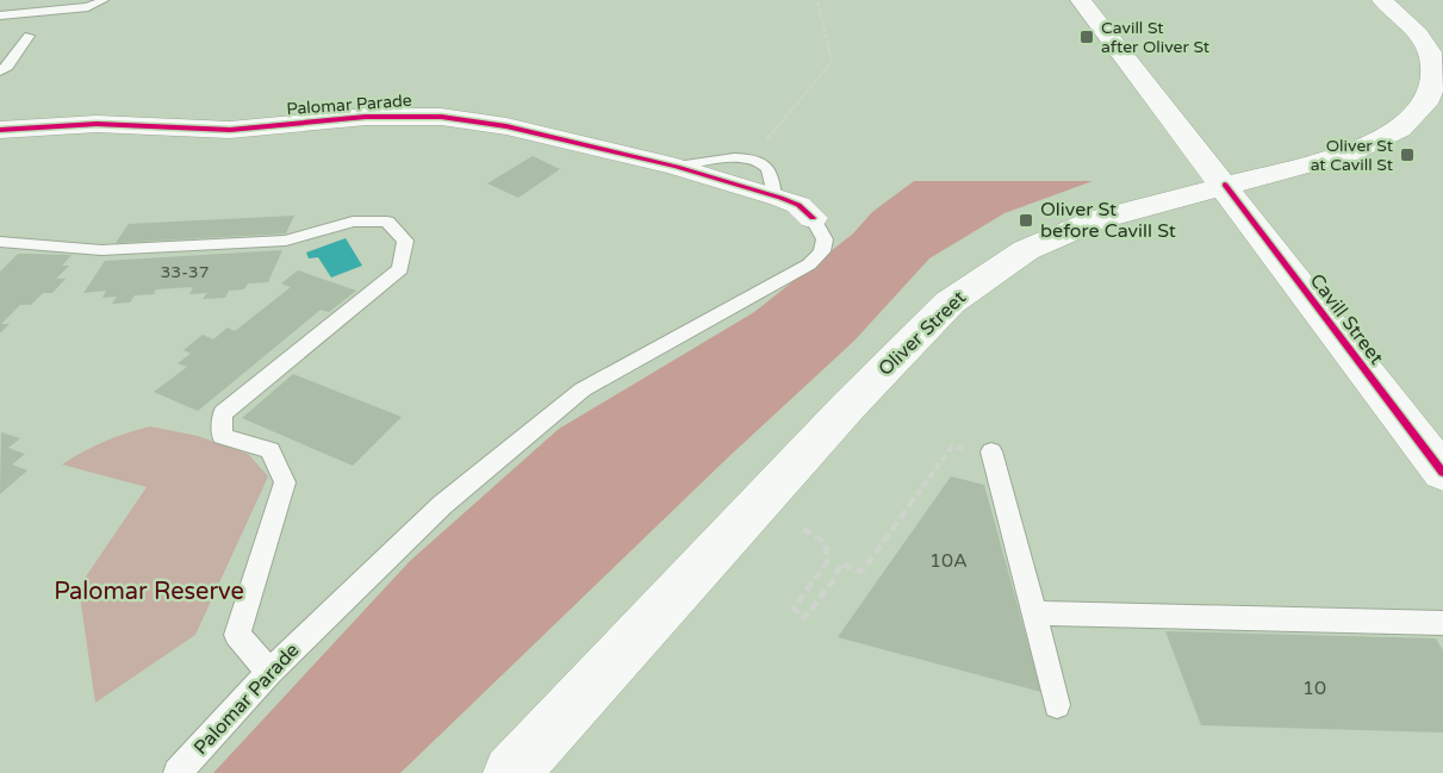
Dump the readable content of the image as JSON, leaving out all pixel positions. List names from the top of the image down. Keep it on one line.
{"streets":{"main road":["Palomar Parade","Cavill Street","Oliver Street"]},"crossings":[["Cavill Street","Oliver Street"]],"parks":["Palomar Reserve"],"places":{"transit":["Cavill St after Oliver St","Oliver St at Cavill St","Oliver St before Cavill St"]},"house_numbers":["33-37","10A","10"]}
